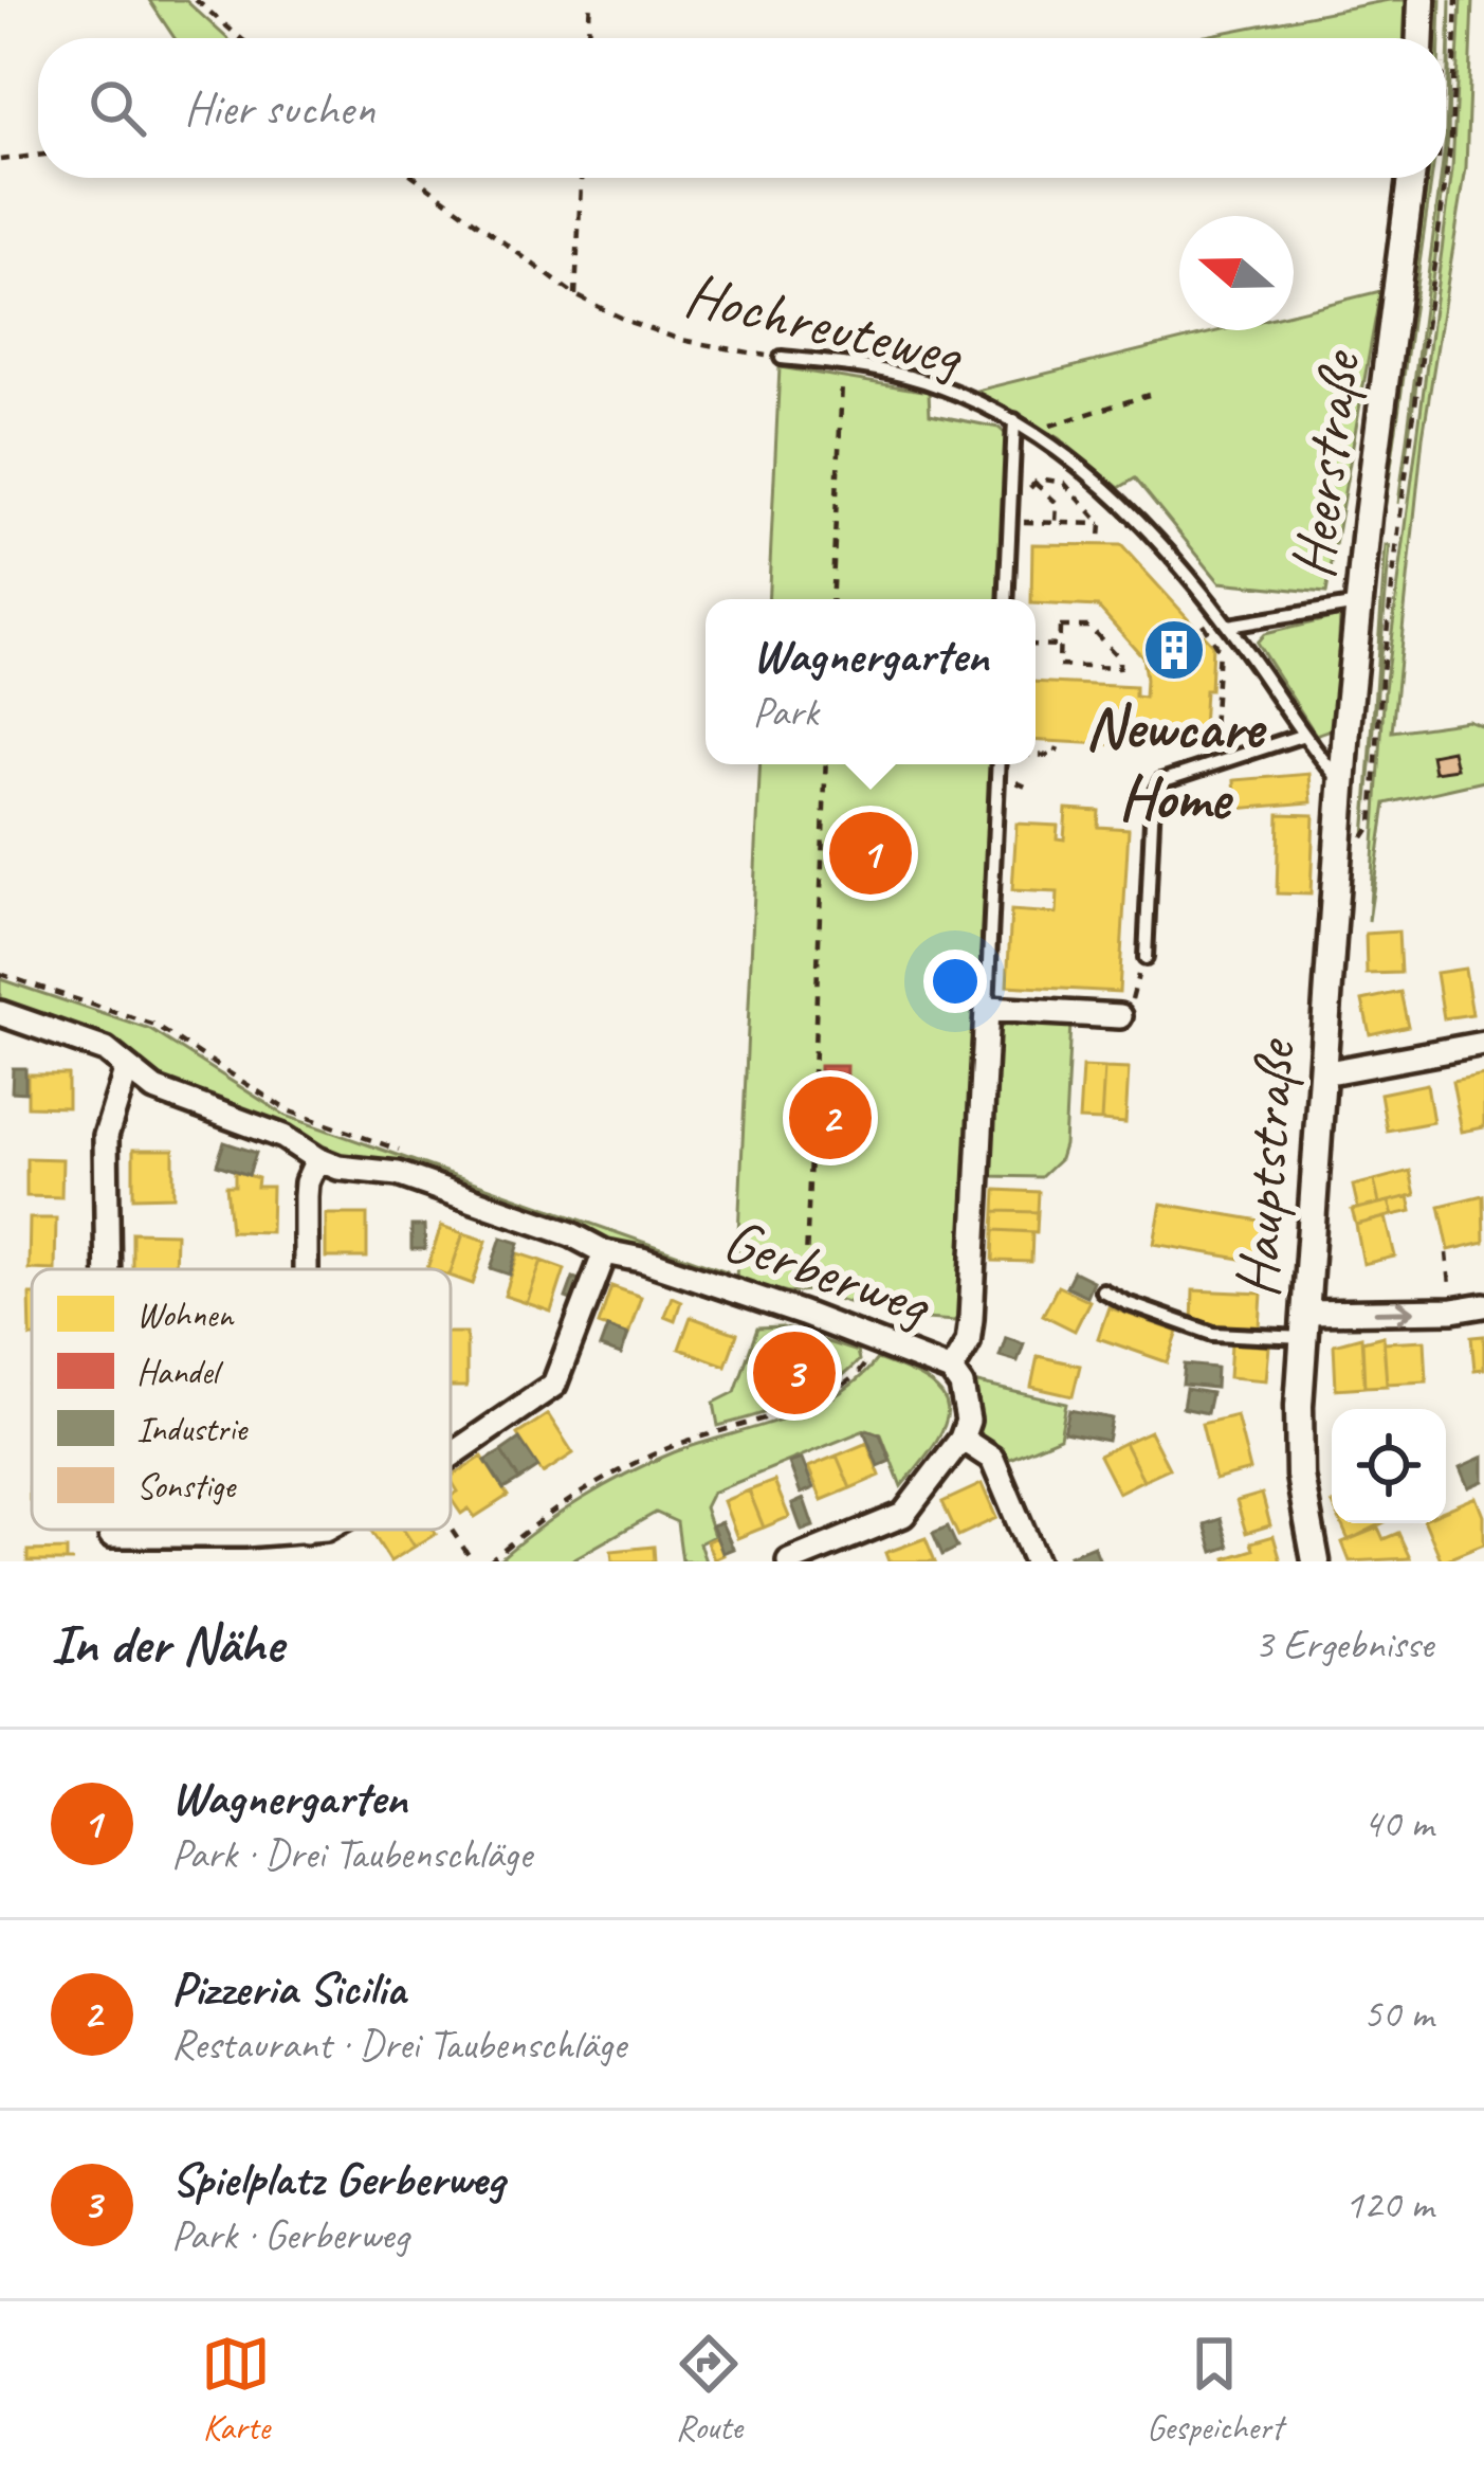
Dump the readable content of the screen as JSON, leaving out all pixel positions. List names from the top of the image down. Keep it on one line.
{"streets":{"street":["Heerstraße","Hauptstraße","Gerberweg"],"lane":["Hochreuteweg"]},"crossings":[["Hochreuteweg","Heerstraße"],["Hochreuteweg","Hauptstraße"],["Heerstraße","Hauptstraße"]],"places":{"building":["Newcare Home"]},"legend":["Wohnen","Handel","Industrie","Sonstige"],"north":"left","page":{"search":"Hier suchen","popup":["Wagnergarten","Park"],"pins":["1","2","3"],"heading":["In der Nähe","3 Ergebnisse"],"list":[{"mark":"1","name":"Wagnergarten","note":"Park · Drei Taubenschläge","value":"40 m"},{"mark":"2","name":"Pizzeria Sicilia","note":"Restaurant · Drei Taubenschläge","value":"50 m"},{"mark":"3","name":"Spielplatz Gerberweg","note":"Park · Gerberweg","value":"120 m"}],"nav":["Karte","Route","Gespeichert"]}}
